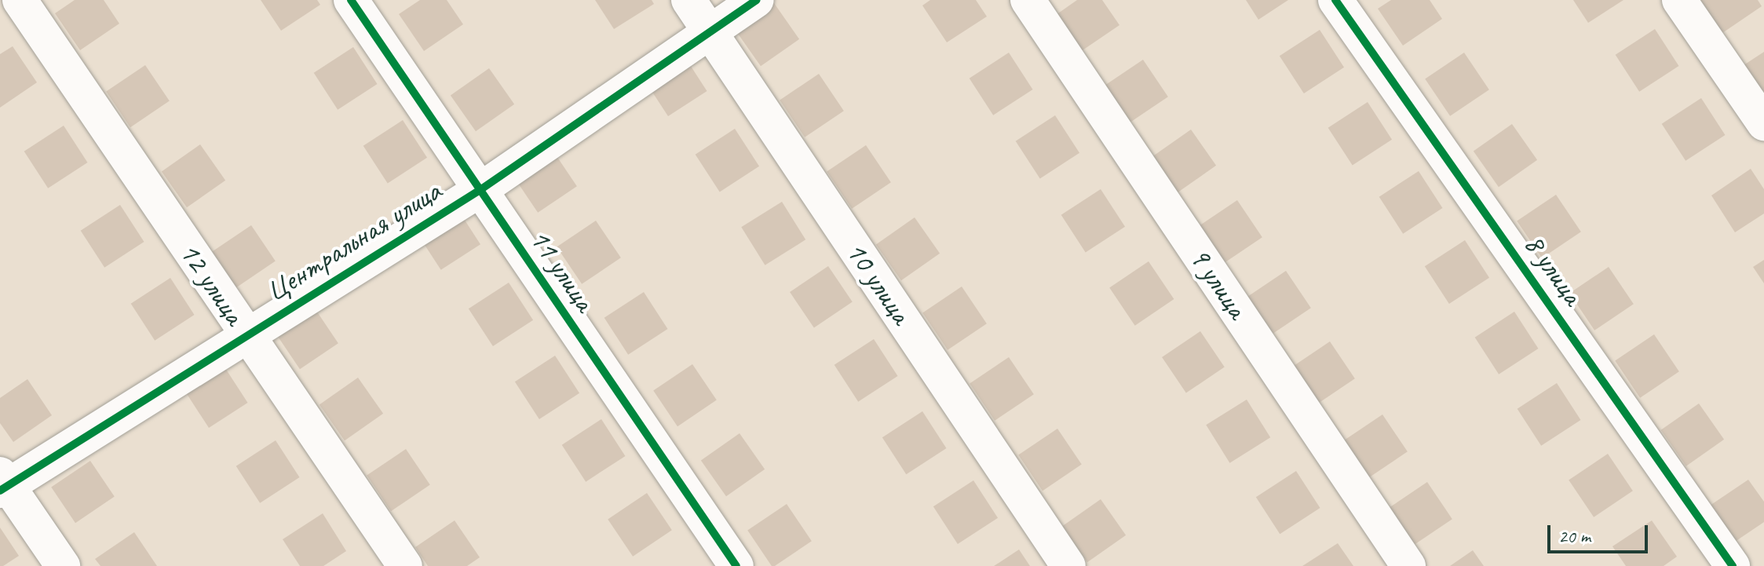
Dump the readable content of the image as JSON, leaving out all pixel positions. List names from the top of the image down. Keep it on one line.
{"streets":{"street":["Центральная улица","8 улица","11 улица","10 улица","9 улица","12 улица"]},"crossings":[["Центральная улица","11 улица"],["Центральная улица","10 улица"],["Центральная улица","12 улица"]],"scale_bar":"20 m"}
